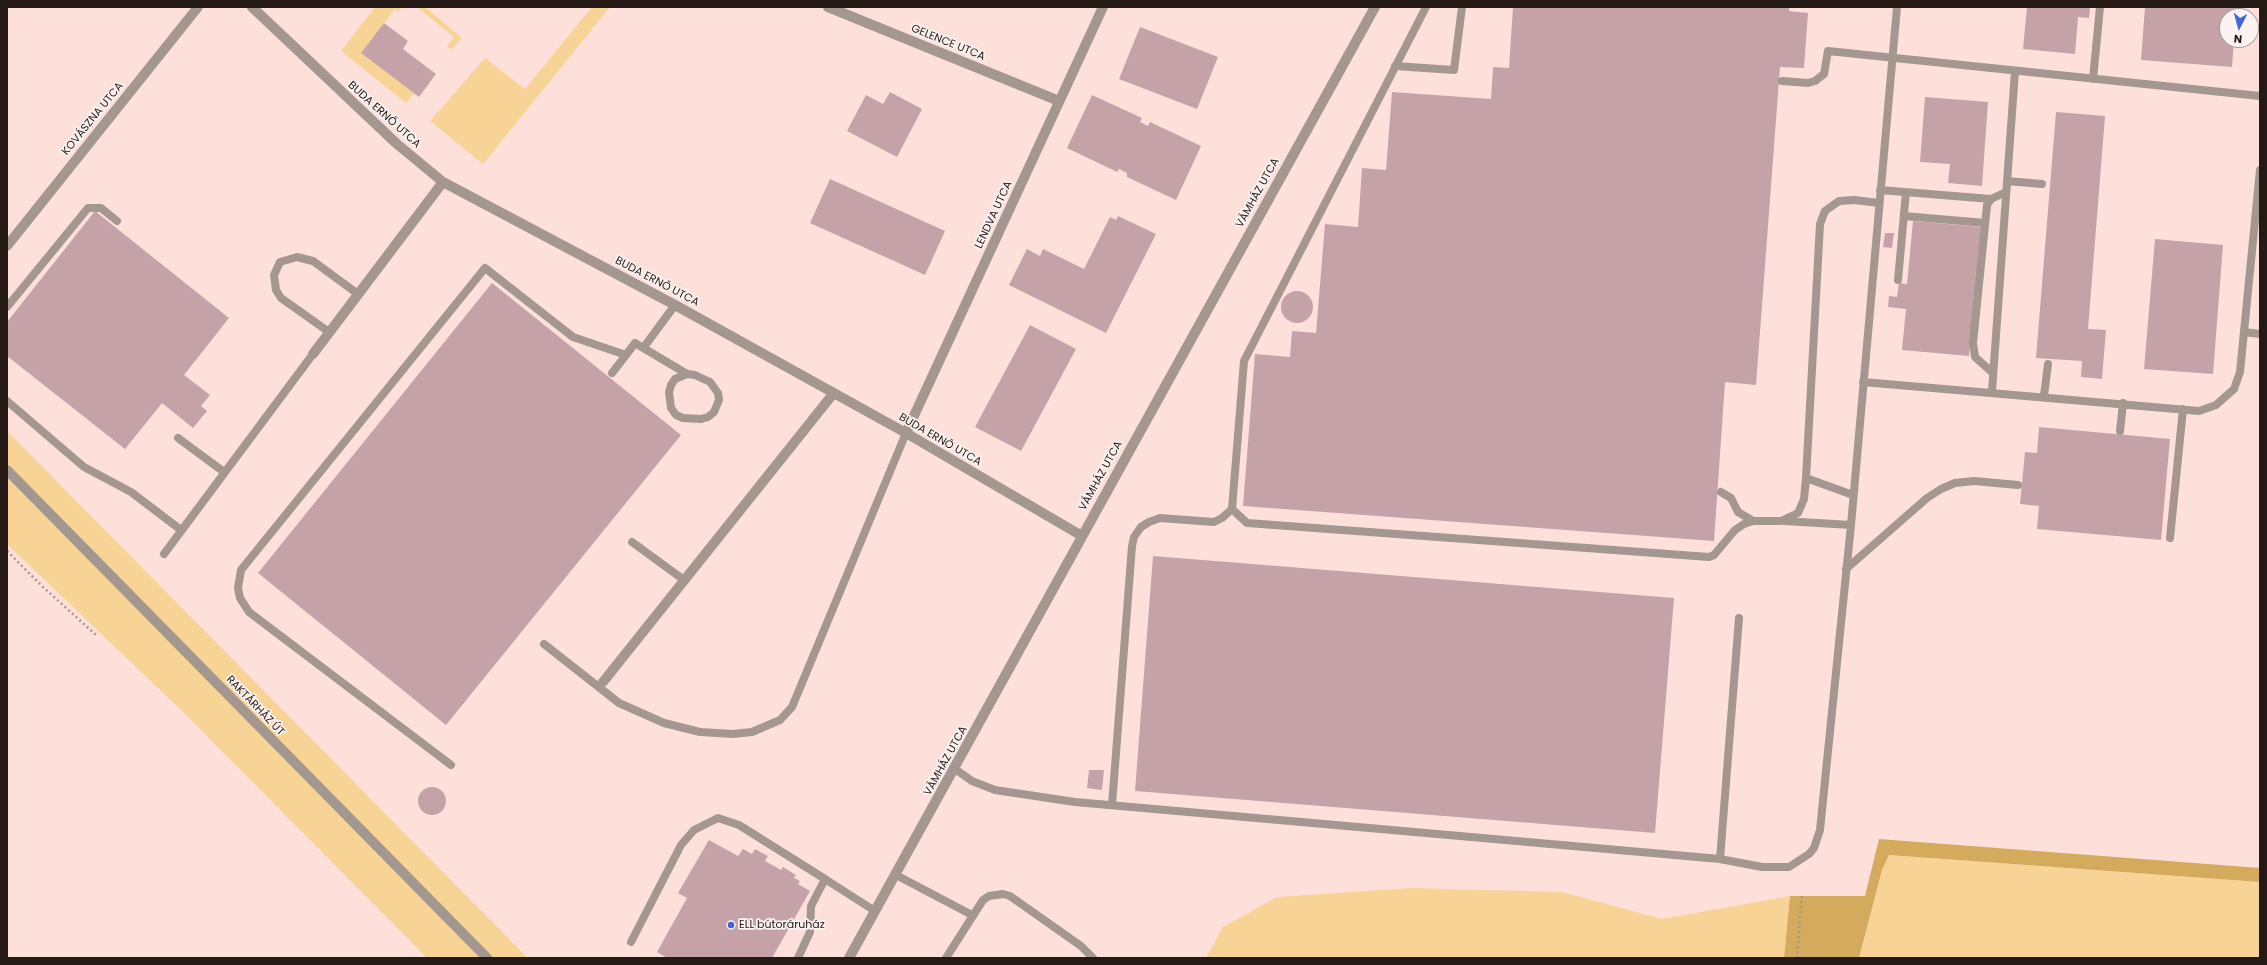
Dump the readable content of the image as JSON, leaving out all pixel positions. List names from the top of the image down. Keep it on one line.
{"streets":{"street":["GELENCE UTCA","BUDA ERNŐ UTCA","KOVÁSZNA UTCA","VÁMHÁZ UTCA","LENDVA UTCA","RAKTÁRHÁZ ÚT"]},"crossings":[["GELENCE UTCA","LENDVA UTCA"],["BUDA ERNŐ UTCA","VÁMHÁZ UTCA"],["BUDA ERNŐ UTCA","LENDVA UTCA"]],"places":["ELL bútoráruház"],"north":"bottom"}
